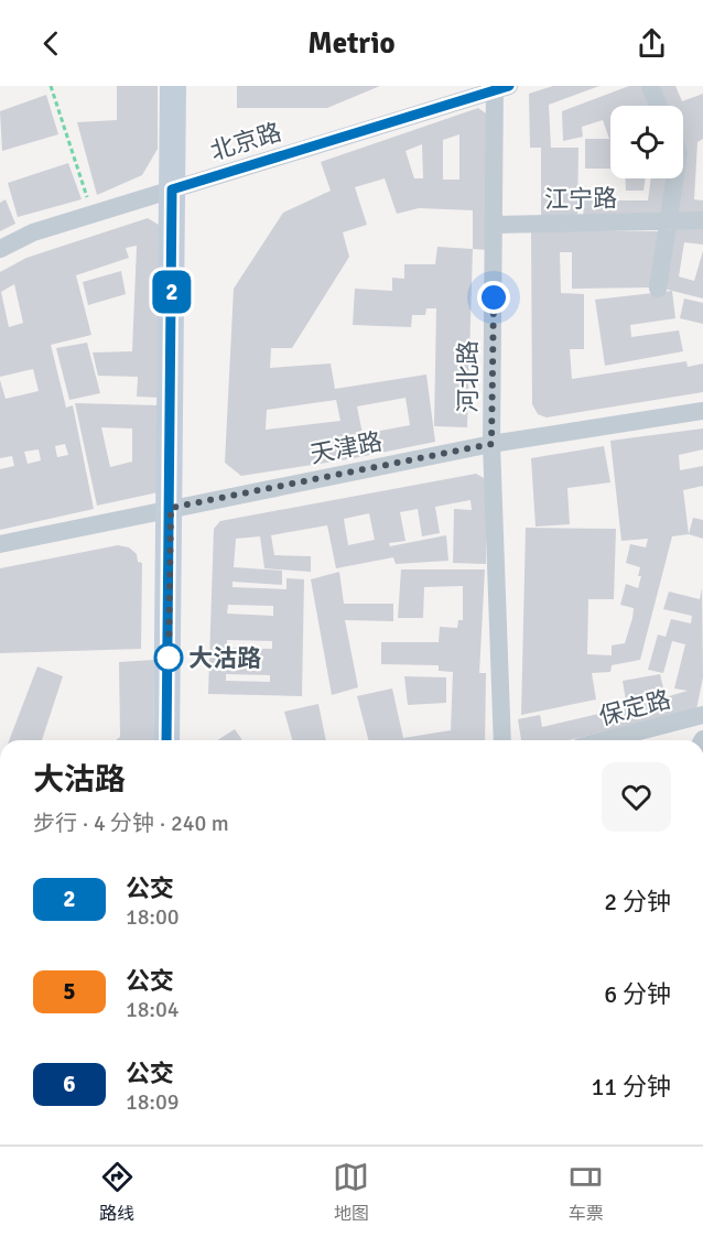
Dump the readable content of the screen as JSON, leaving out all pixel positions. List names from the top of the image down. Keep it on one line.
{"streets":{"street":["北京路","江宁路","河北路","天津路","保定路"]},"crossings":[["北京路","河北路"],["江宁路","河北路"],["河北路","天津路"]],"places":["大沽路"],"lines":["bus line 2"],"page":{"header":"Metrio","on_map":"2","heading":["大沽路","步行 · 4 分钟 · 240 m"],"list":[{"mark":"2","name":"公交","note":"18:00","value":"2 分钟"},{"mark":"5","name":"公交","note":"18:04","value":"6 分钟"},{"mark":"6","name":"公交","note":"18:09","value":"11 分钟"}],"tabs":["路线","地图","车票"]}}
